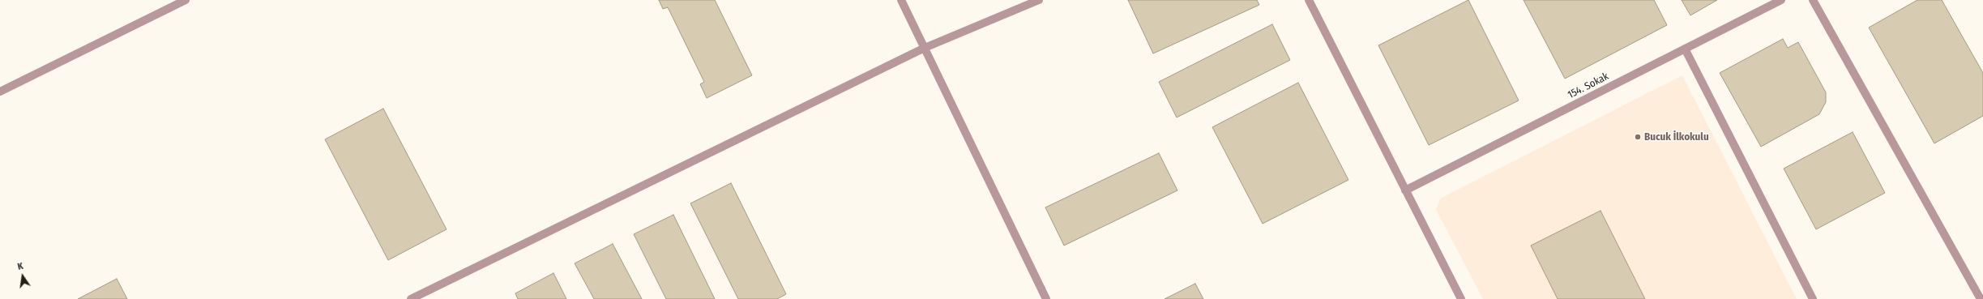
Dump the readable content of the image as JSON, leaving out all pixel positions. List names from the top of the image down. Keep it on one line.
{"streets":{"street":["154. Sokak"]},"places":["Bucuk İlkokulu"],"north":"top"}
